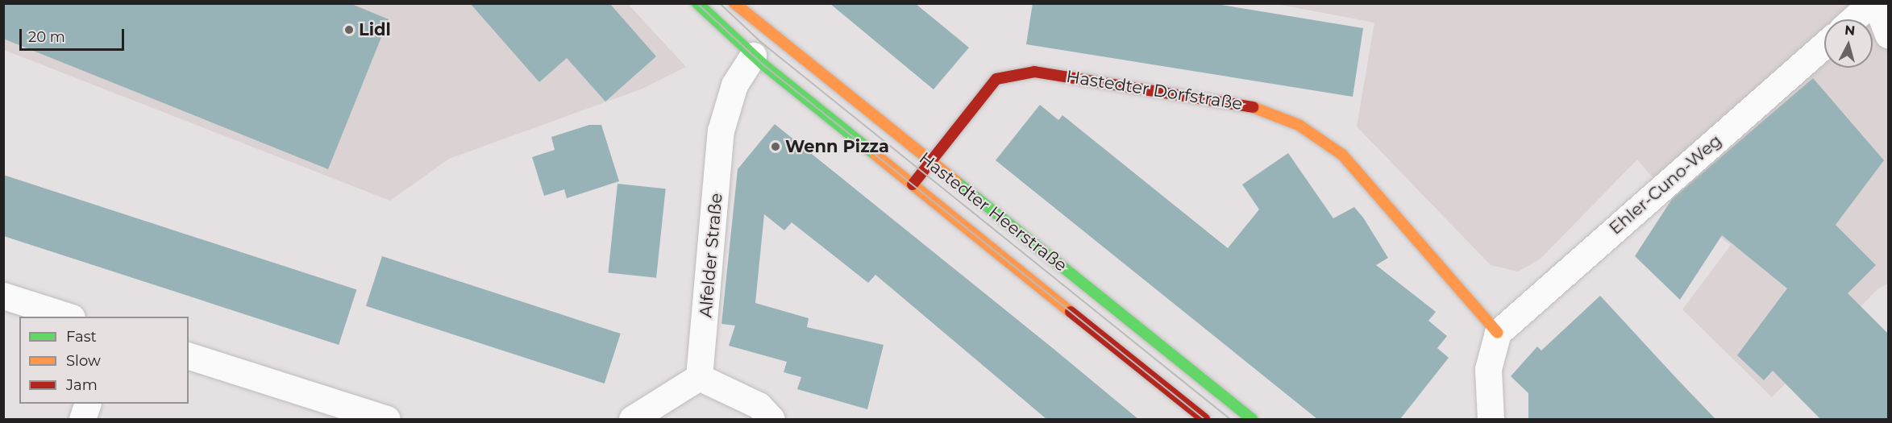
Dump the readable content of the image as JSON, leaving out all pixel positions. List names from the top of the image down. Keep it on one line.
{"streets":{"street":["Hastedter Dorfstraße","Ehler-Cuno-Weg","Hastedter Heerstraße","Alfelder Straße"]},"crossings":[["Hastedter Dorfstraße","Ehler-Cuno-Weg"],["Hastedter Dorfstraße","Hastedter Heerstraße"],["Hastedter Heerstraße","Alfelder Straße"]],"places":["Lidl","Wenn Pizza"],"legend":["Fast","Slow","Jam"],"scale_bar":"20 m","north":"top"}
